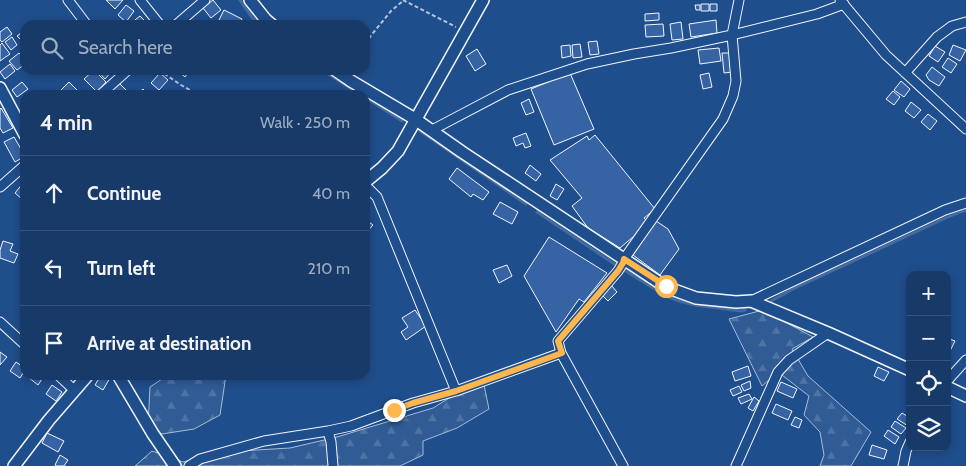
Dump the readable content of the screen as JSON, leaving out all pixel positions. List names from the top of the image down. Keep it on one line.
{"page":{"search":"Search here","heading":["4 min","Walk · 250 m"],"list":[["Continue","40 m"],["Turn left","210 m"],"Arrive at destination"],"map_buttons":["+","−"]}}
